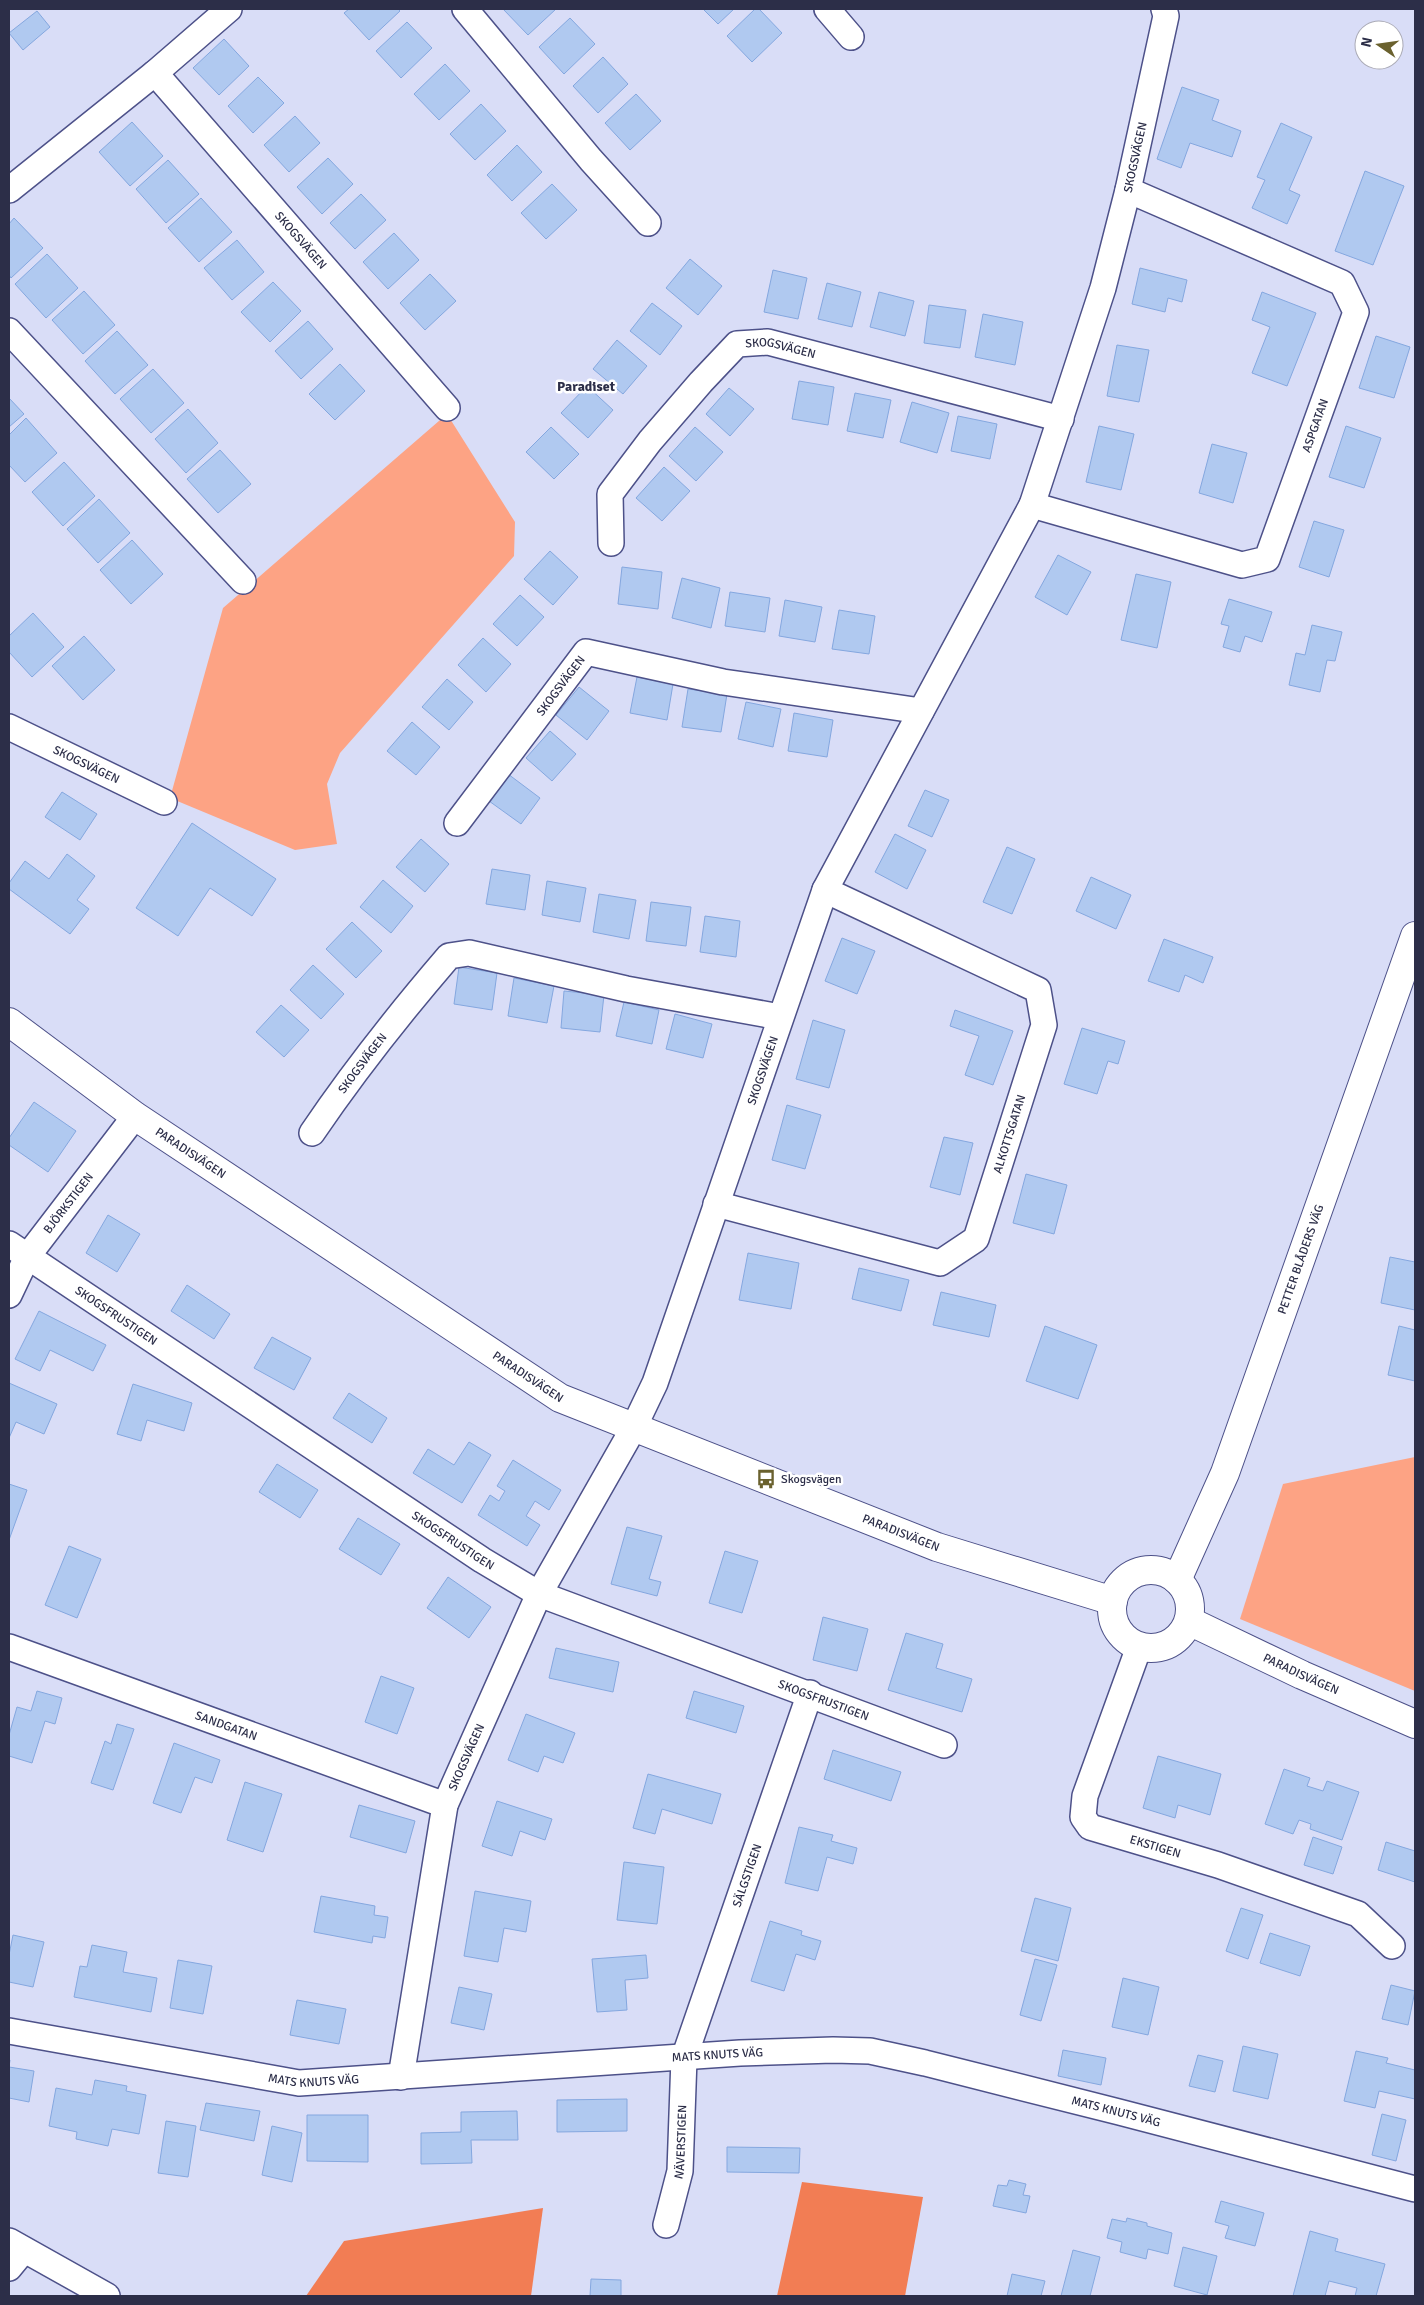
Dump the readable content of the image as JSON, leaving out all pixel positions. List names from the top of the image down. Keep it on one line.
{"streets":{"street":["SKOGSVÄGEN","ASPGATAN","ALKOTTSGATAN","PARADISVÄGEN","BJÖRKSTIGEN","PETTER BLÅDERS VÄG","SKOGSFRUSTIGEN","SANDGATAN","EKSTIGEN","SÄLGSTIGEN","MATS KNUTS VÄG","NÄVERSTIGEN"]},"crossings":[["SKOGSVÄGEN","ASPGATAN"],["SKOGSVÄGEN","ALKOTTSGATAN"],["SKOGSVÄGEN","PARADISVÄGEN"],["SKOGSVÄGEN","SKOGSFRUSTIGEN"],["SKOGSVÄGEN","SANDGATAN"],["SKOGSVÄGEN","MATS KNUTS VÄG"],["PARADISVÄGEN","BJÖRKSTIGEN"],["PARADISVÄGEN","PETTER BLÅDERS VÄG"],["PARADISVÄGEN","EKSTIGEN"],["BJÖRKSTIGEN","SKOGSFRUSTIGEN"],["PETTER BLÅDERS VÄG","EKSTIGEN"],["SKOGSFRUSTIGEN","SÄLGSTIGEN"],["SÄLGSTIGEN","MATS KNUTS VÄG"],["SÄLGSTIGEN","NÄVERSTIGEN"],["MATS KNUTS VÄG","NÄVERSTIGEN"]],"districts":["Paradiset"],"places":{"bus stop":["Skogsvägen"]},"north":"left"}
